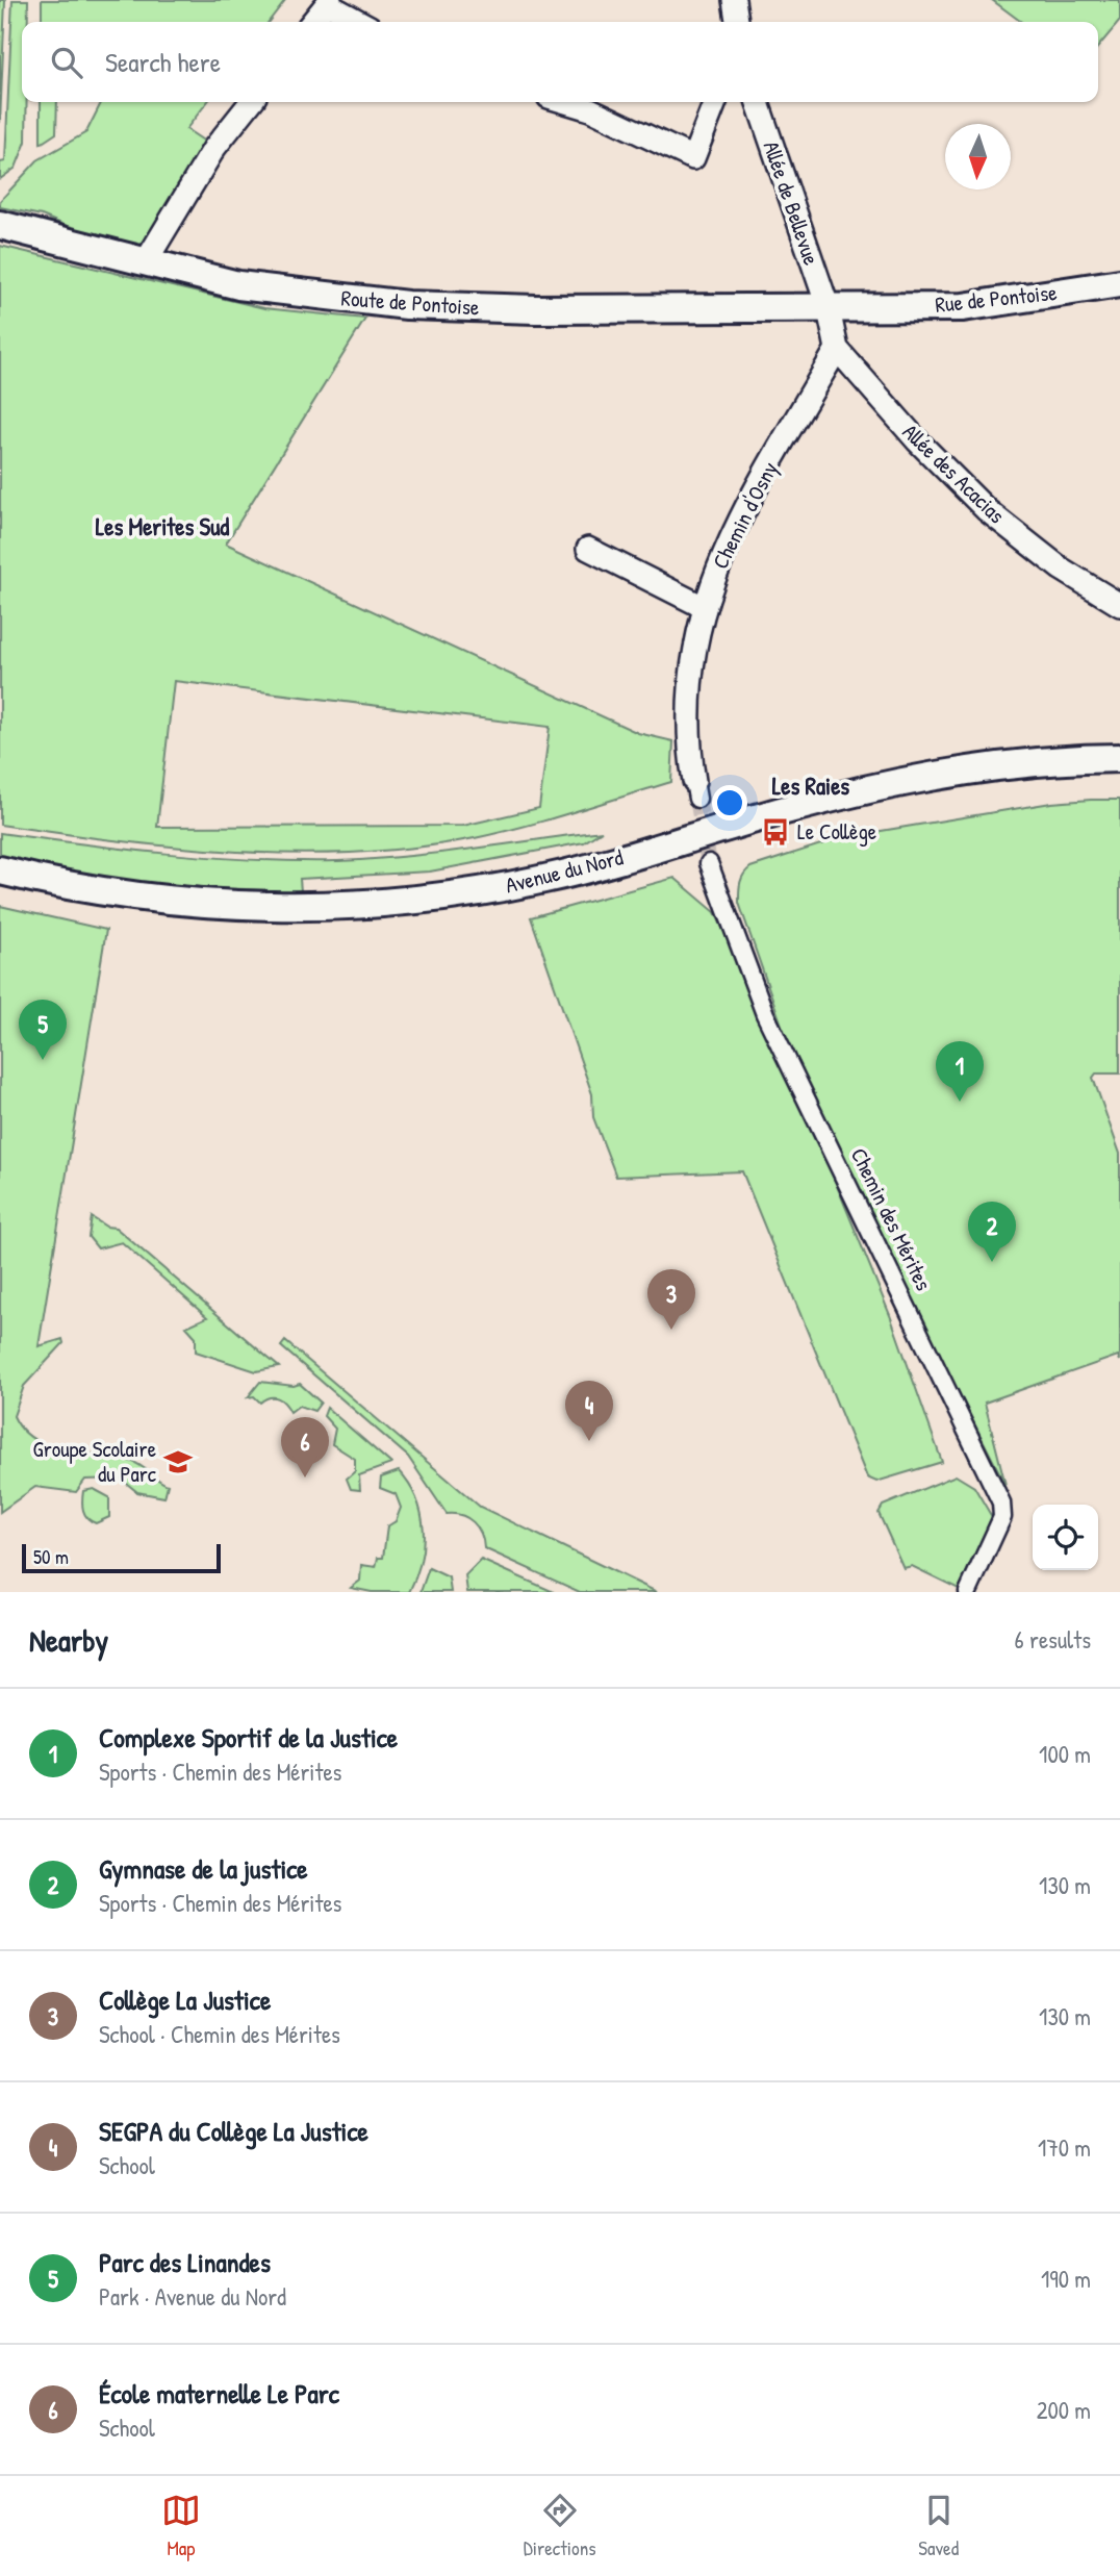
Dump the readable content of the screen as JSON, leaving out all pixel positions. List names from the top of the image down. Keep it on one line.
{"streets":{"street":["Allée de Bellevue","Rue de Pontoise","Route de Pontoise","Allée des Acacias","Chemin d'Osny","Avenue du Nord","Chemin des Mérites"]},"crossings":[["Allée de Bellevue","Rue de Pontoise"],["Allée de Bellevue","Route de Pontoise"],["Allée de Bellevue","Allée des Acacias"],["Rue de Pontoise","Route de Pontoise"],["Rue de Pontoise","Allée des Acacias"],["Route de Pontoise","Allée des Acacias"],["Allée des Acacias","Chemin d'Osny"]],"districts":["Les Merites Sud","Les Raies"],"places":{"bus stop":["Le Collège"],"school or university":["Groupe Scolaire du Parc"]},"scale_bar":"50 m","north":"bottom","page":{"search":"Search here","pins":["5","1","2","3","4","6"],"scale":"50 m","heading":["Nearby","6 results"],"list":[{"mark":"1","name":"Complexe Sportif de la Justice","note":"Sports · Chemin des Mérites","value":"100 m"},{"mark":"2","name":"Gymnase de la justice","note":"Sports · Chemin des Mérites","value":"130 m"},{"mark":"3","name":"Collège La Justice","note":"School · Chemin des Mérites","value":"130 m"},{"mark":"4","name":"SEGPA du Collège La Justice","note":"School","value":"170 m"},{"mark":"5","name":"Parc des Linandes","note":"Park · Avenue du Nord","value":"190 m"},{"mark":"6","name":"École maternelle Le Parc","note":"School","value":"200 m"}],"nav":["Map","Directions","Saved"]}}
